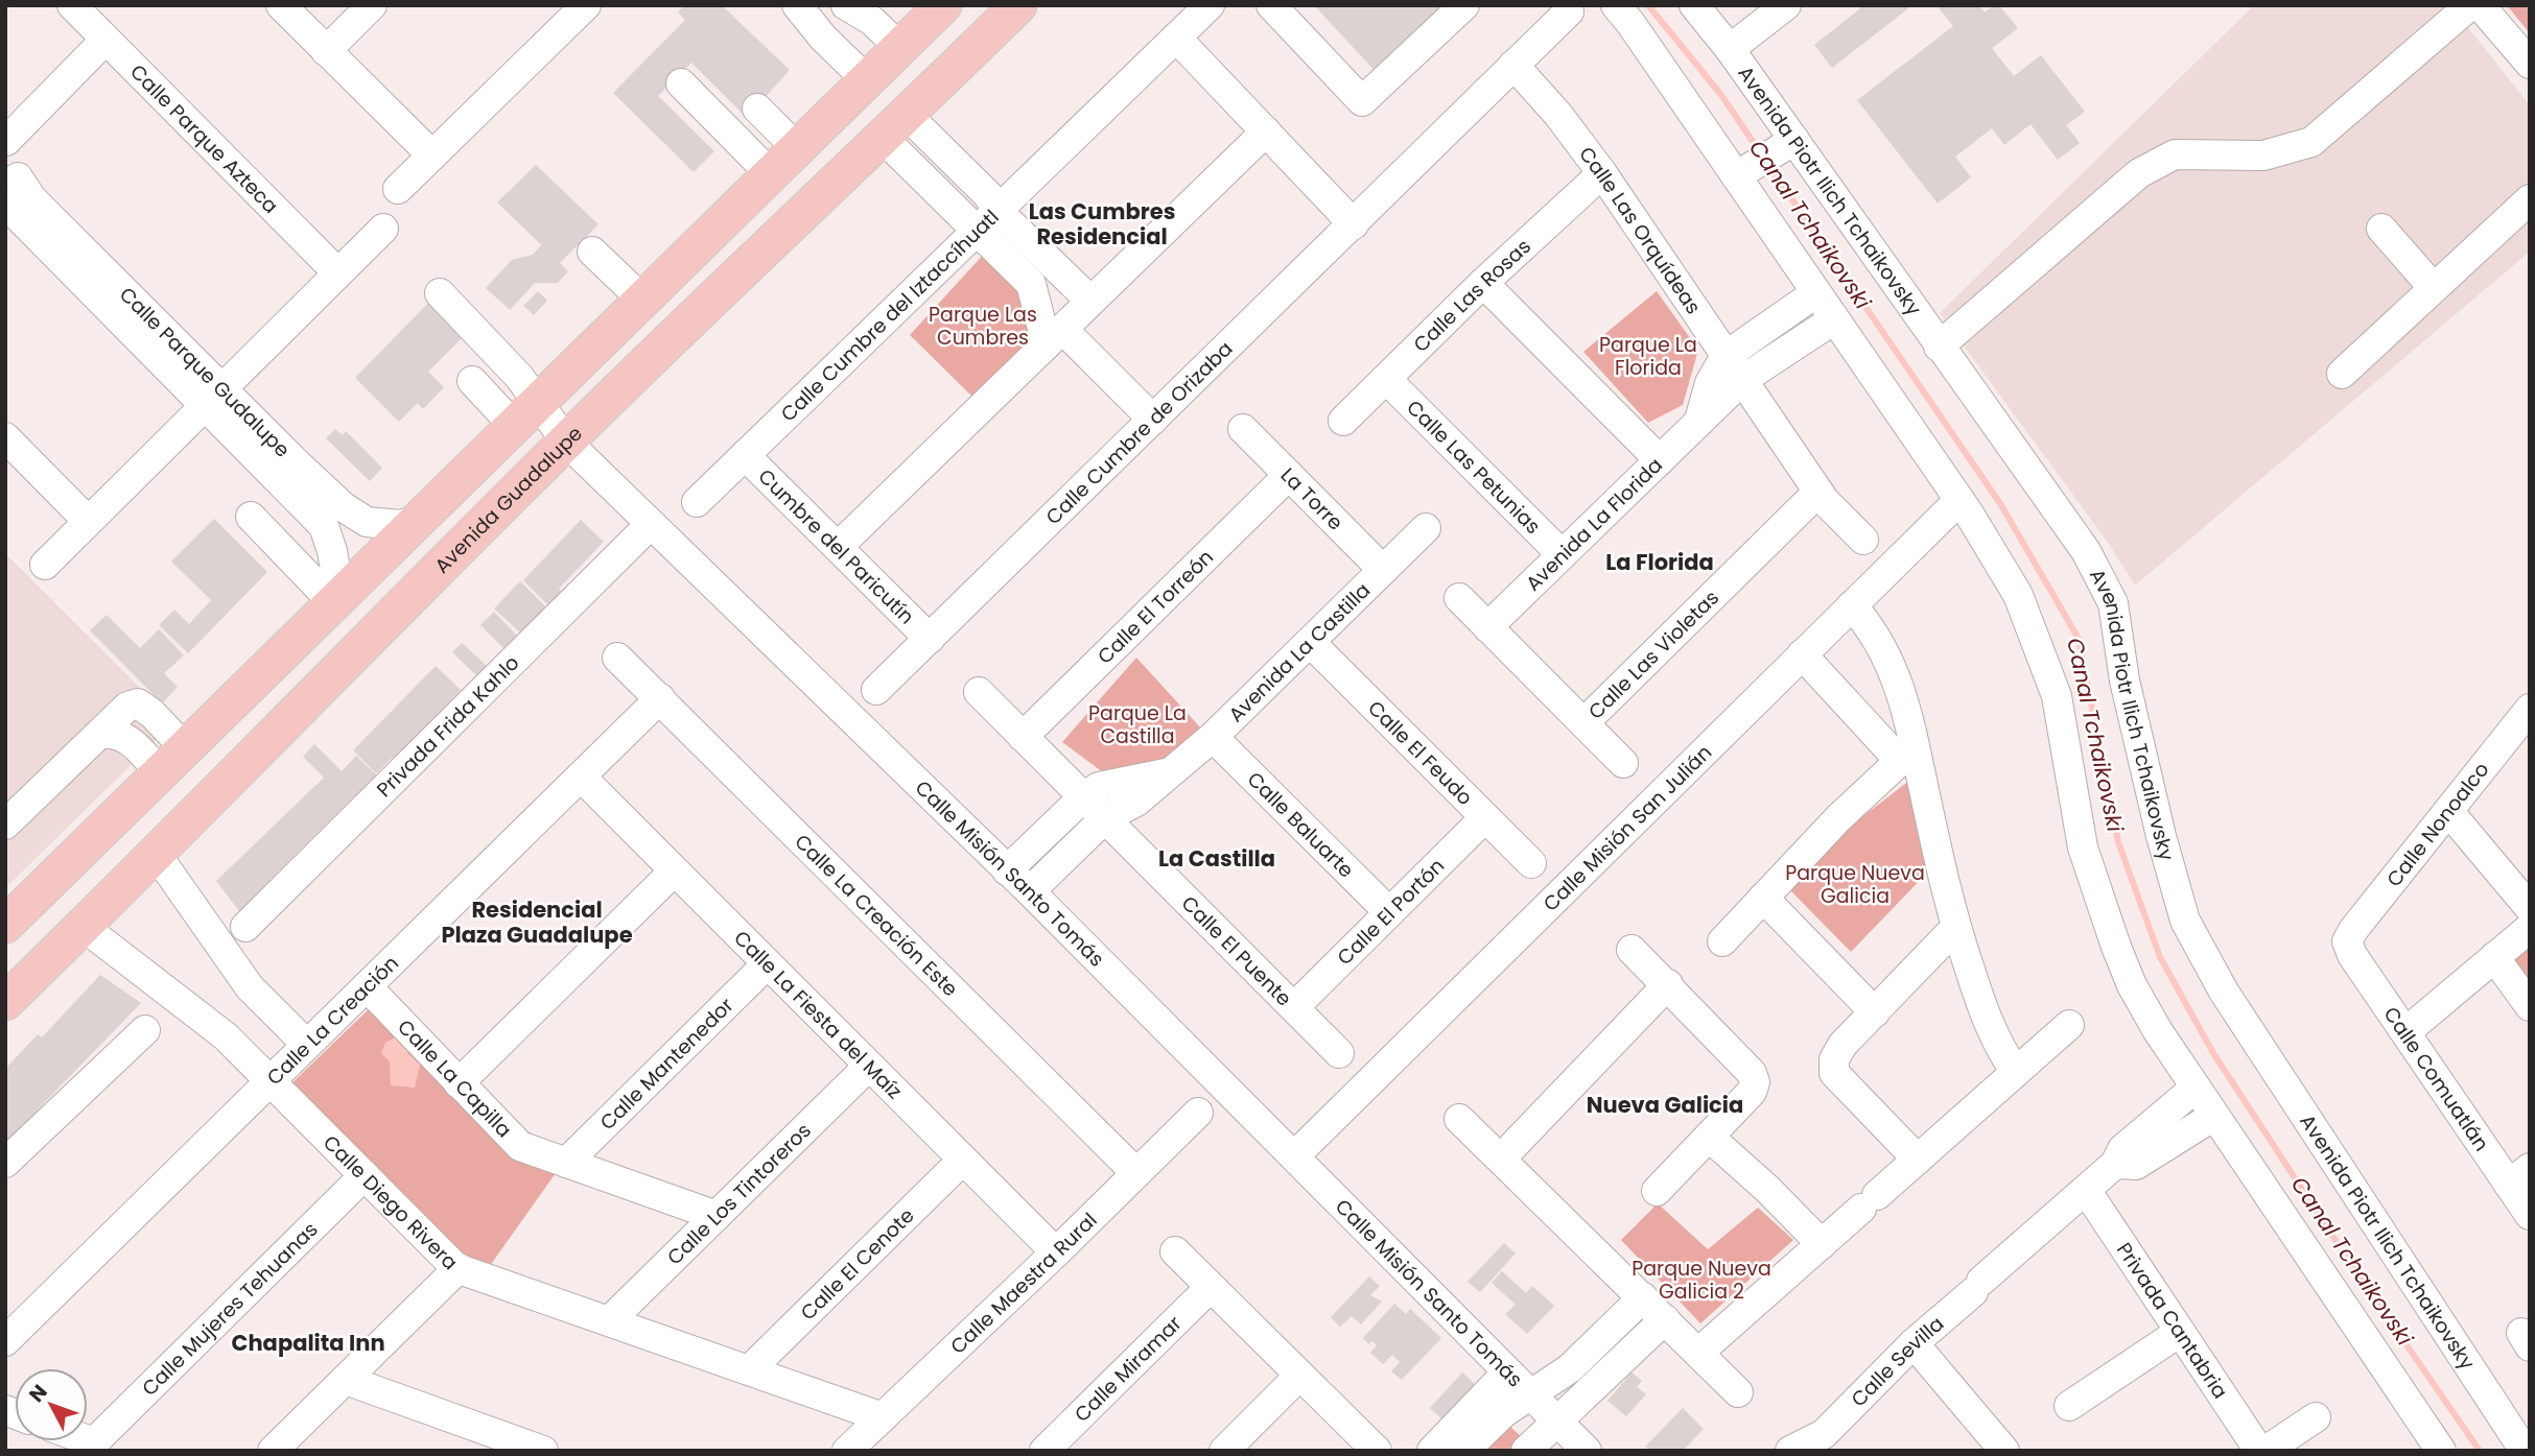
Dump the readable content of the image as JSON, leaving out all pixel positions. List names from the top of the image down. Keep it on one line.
{"streets":{"main road":["Avenida Guadalupe"],"street":["Calle Parque Azteca","Avenida Piotr Ilich Tchaikovsky","Calle Las Orquídeas","Calle Las Rosas","Calle Cumbre del Iztaccíhuatl","Calle Parque Gudalupe","Calle Cumbre de Orizaba","Calle Las Petunias","La Torre","Avenida La Florida","Cumbre del Paricutín","Calle El Torreón","Avenida La Castilla","Calle Las Violetas","Privada Frida Kahlo","Calle El Feudo","Calle Baluarte","Calle Nonoalco","Calle Misión San Julián","Calle Misión Santo Tomás","Calle El Portón","Calle La Creación Este","Calle El Puente","Calle La Fiesta del Maíz","Calle La Creación","Calle Mantenedor","Calle La Capilla","Calle Comuatlán","Calle Los Tintoreros","Calle Diego Rivera","Calle El Cenote","Calle Maestra Rural","Calle Mujeres Tehuanas","Privada Cantabria","Calle Sevilla","Calle Miramar"]},"crossings":[["Avenida Piotr Ilich Tchaikovsky","Avenida La Florida"],["Avenida Piotr Ilich Tchaikovsky","Calle Misión San Julián"],["Avenida Piotr Ilich Tchaikovsky","Calle Sevilla"],["Calle Las Orquídeas","Calle Las Rosas"],["Calle Las Orquídeas","Calle Cumbre de Orizaba"],["Calle Las Orquídeas","Avenida La Florida"],["Calle Las Orquídeas","Calle Las Violetas"],["Calle Las Rosas","Calle Las Petunias"],["Calle Cumbre del Iztaccíhuatl","Cumbre del Paricutín"],["Calle Cumbre de Orizaba","Cumbre del Paricutín"],["Calle Las Petunias","Avenida La Florida"],["La Torre","Calle El Torreón"],["La Torre","Avenida La Castilla"],["Avenida Guadalupe","Calle Misión Santo Tomás"],["Avenida Guadalupe","Calle Diego Rivera"],["Calle El Torreón","Calle El Puente"],["Avenida La Castilla","Calle El Feudo"],["Avenida La Castilla","Calle Baluarte"],["Avenida La Castilla","Calle Misión Santo Tomás"],["Avenida La Castilla","Calle El Puente"],["Privada Frida Kahlo","Calle Misión Santo Tomás"],["Calle El Feudo","Calle El Portón"],["Calle Baluarte","Calle El Portón"],["Calle Nonoalco","Calle Comuatlán"],["Calle Misión San Julián","Calle Misión Santo Tomás"],["Calle El Portón","Calle El Puente"],["Calle La Creación Este","Calle La Creación"],["Calle La Creación Este","Calle Maestra Rural"],["Calle La Fiesta del Maíz","Calle La Creación"],["Calle La Fiesta del Maíz","Calle Mantenedor"],["Calle La Fiesta del Maíz","Calle Los Tintoreros"],["Calle La Fiesta del Maíz","Calle El Cenote"],["Calle La Fiesta del Maíz","Calle Maestra Rural"],["Calle La Creación","Calle La Capilla"],["Calle La Creación","Calle Diego Rivera"],["Calle Mantenedor","Calle La Capilla"],["Calle La Capilla","Calle Los Tintoreros"],["Calle Los Tintoreros","Calle Diego Rivera"],["Calle Diego Rivera","Calle El Cenote"],["Calle Diego Rivera","Calle Maestra Rural"],["Calle Diego Rivera","Calle Mujeres Tehuanas"],["Privada Cantabria","Calle Sevilla"]],"districts":["Las Cumbres Residencial","La Florida","La Castilla","Residencial Plaza Guadalupe","Nueva Galicia","Chapalita Inn"],"water":["Canal Tchaikovski"],"parks":["Parque Las Cumbres","Parque La Florida","Parque La Castilla","Parque Nueva Galicia","Parque Nueva Galicia 2"],"north":"top left"}
